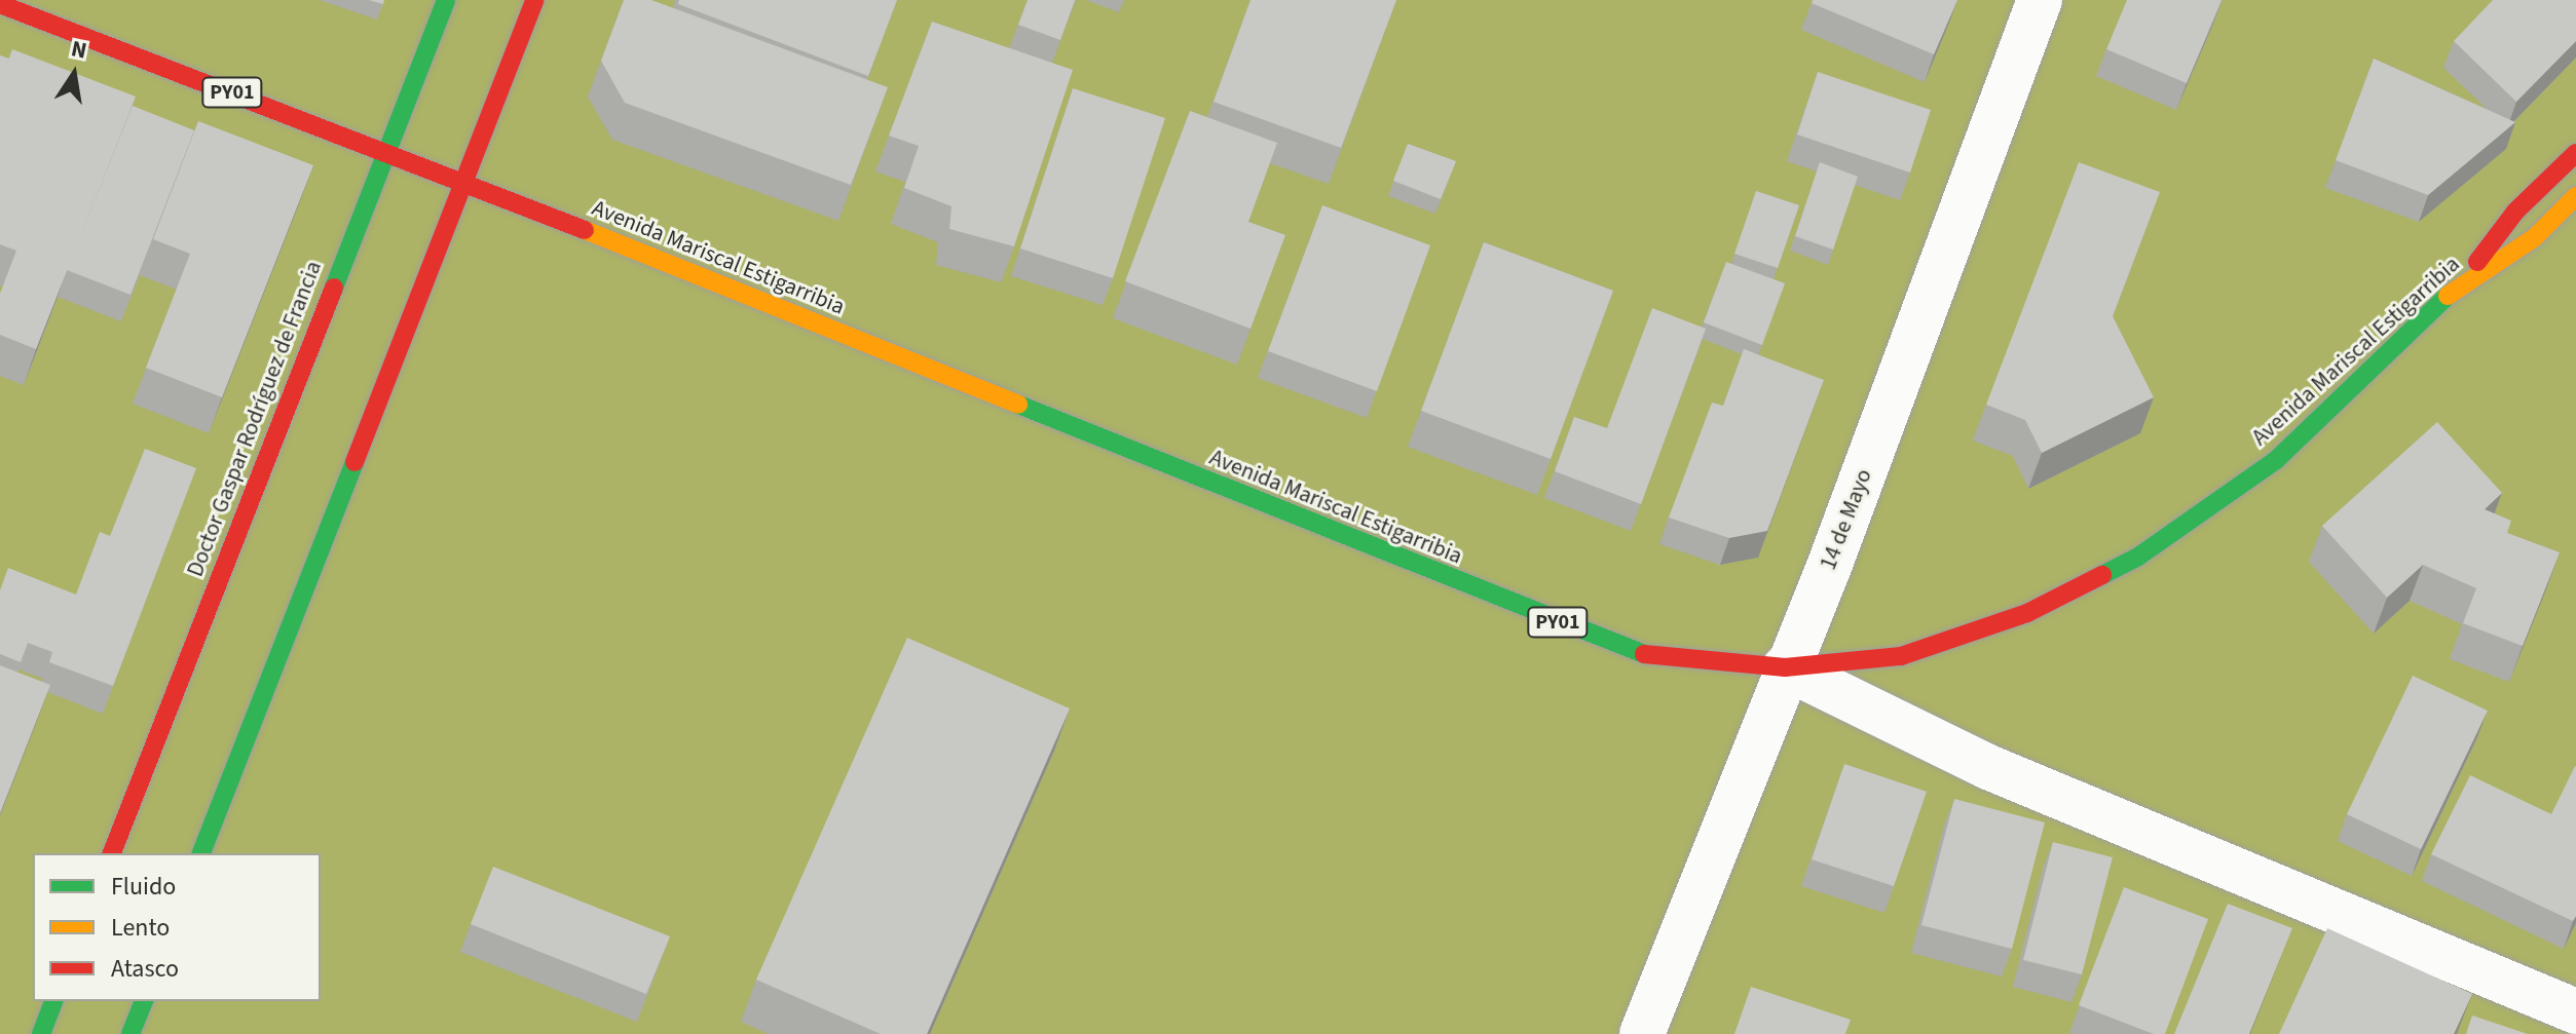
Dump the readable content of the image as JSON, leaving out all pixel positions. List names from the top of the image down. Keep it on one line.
{"streets":{"main road":["PY01","Avenida Mariscal Estigarribia","Doctor Gaspar Rodríguez de Francia"],"street":["14 de Mayo"]},"crossings":[["Avenida Mariscal Estigarribia","Doctor Gaspar Rodríguez de Francia"],["Avenida Mariscal Estigarribia","14 de Mayo"]],"legend":["Fluido","Lento","Atasco"],"north":"top"}
